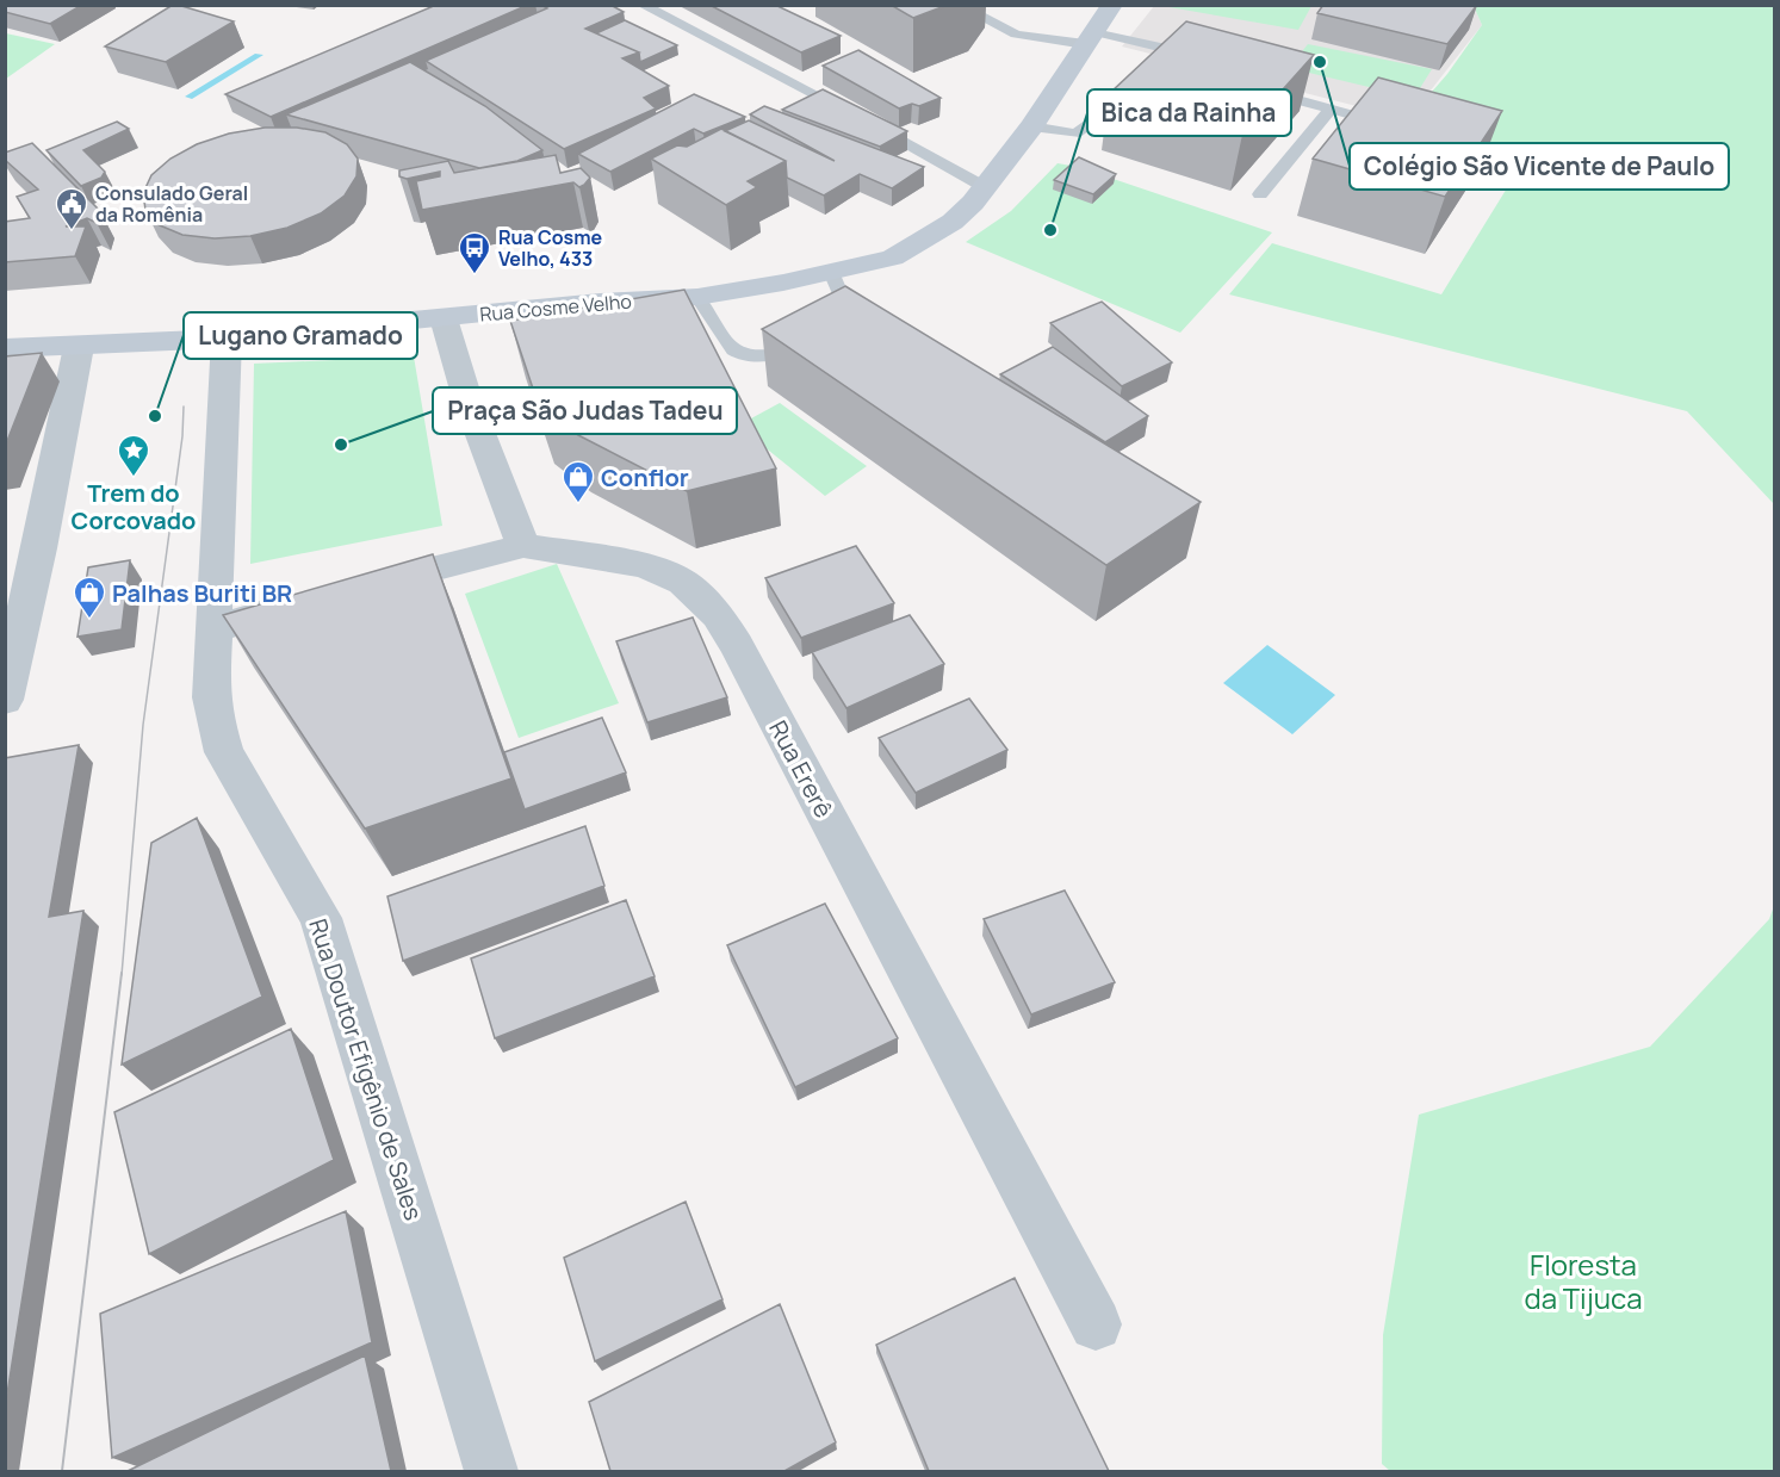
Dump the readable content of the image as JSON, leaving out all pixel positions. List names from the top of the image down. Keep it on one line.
{"streets":{"main road":["Rua Cosme Velho"],"street":["Rua Ererê","Rua Doutor Efigênio de Sales"]},"crossings":[["Rua Cosme Velho","Rua Doutor Efigênio de Sales"]],"parks":["Floresta da Tijuca"],"places":{"other":["Colégio São Vicente de Paulo","Bica da Rainha","Lugano Gramado","Praça São Judas Tadeu"],"public building":["Consulado Geral da Romênia"],"bus stop":["Rua Cosme Velho, 433"],"place":["Trem do Corcovado"],"shop":["Conflor","Palhas Buriti BR"]}}
